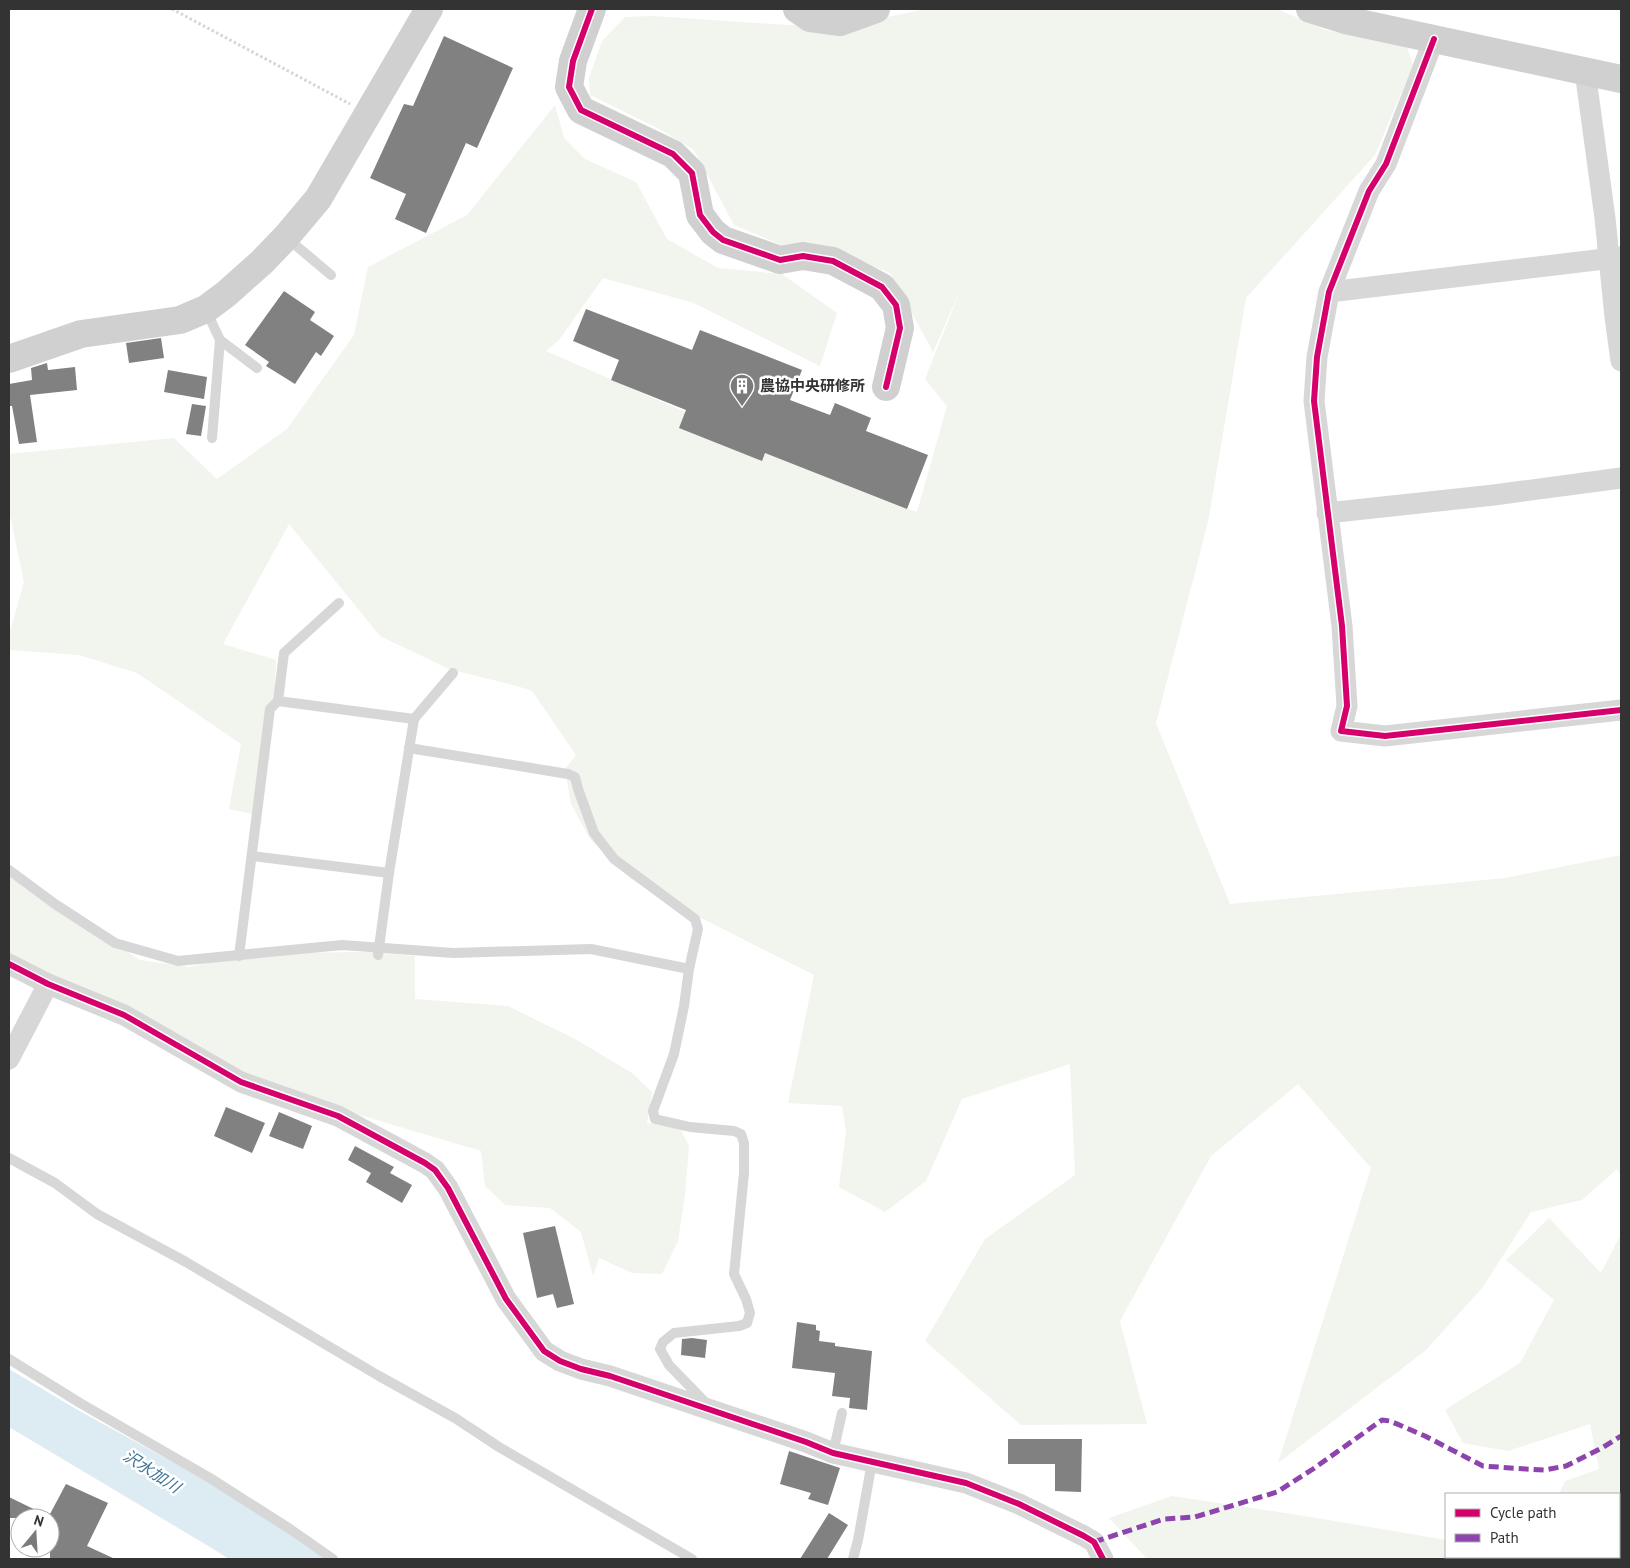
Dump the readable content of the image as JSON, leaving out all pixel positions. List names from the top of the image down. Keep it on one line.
{"water":["沢水加川"],"places":{"building":["農協中央研修所"]},"legend":["Cycle path","Path"],"north":"top"}
